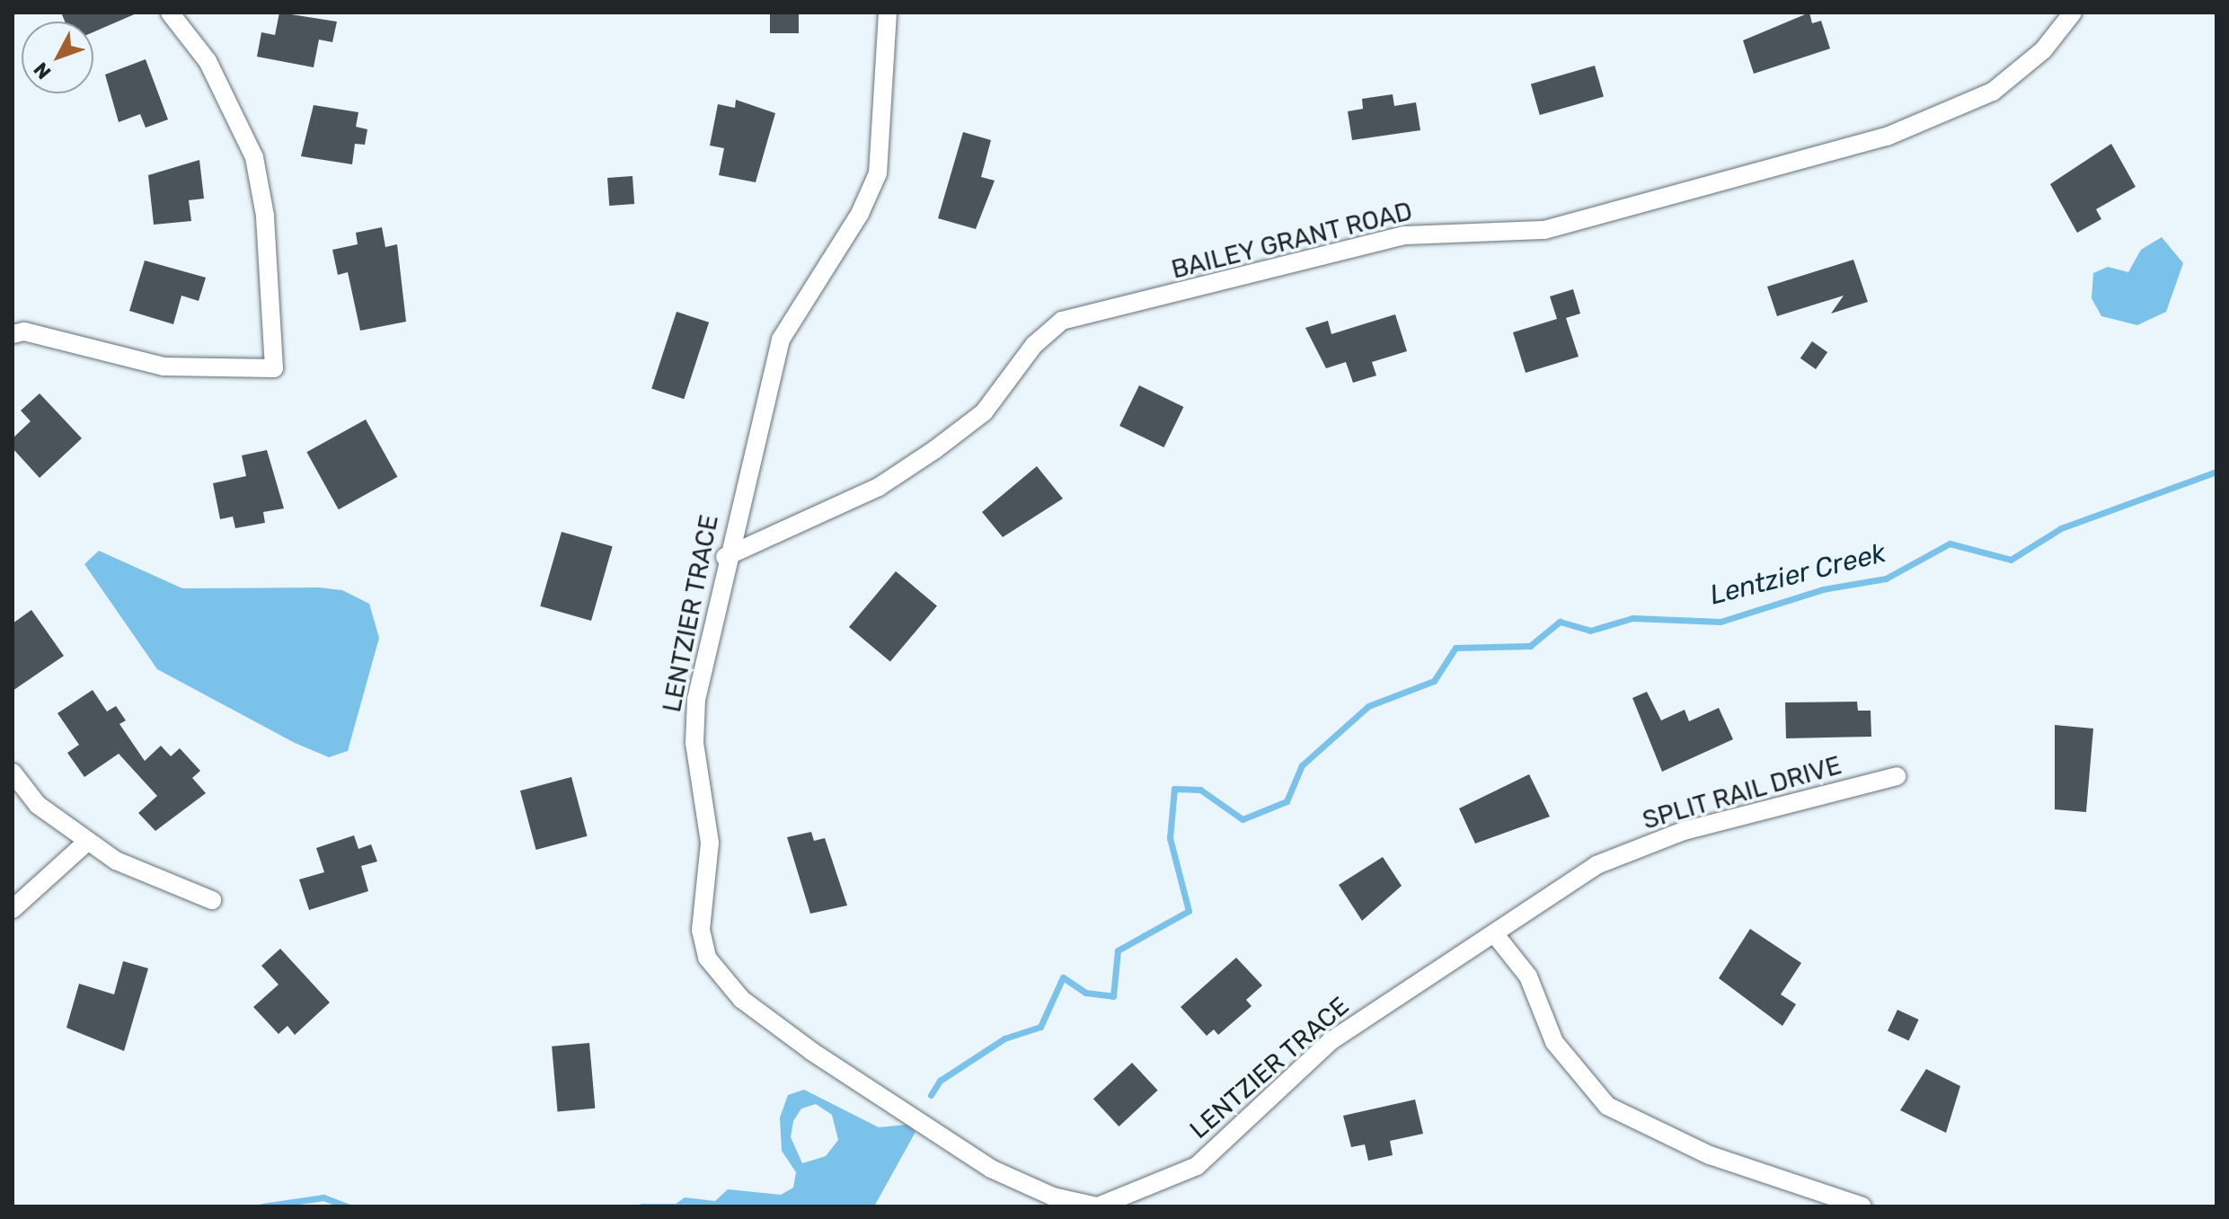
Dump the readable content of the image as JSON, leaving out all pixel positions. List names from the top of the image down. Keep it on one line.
{"streets":{"street":["BAILEY GRANT ROAD","LENTZIER TRACE","SPLIT RAIL DRIVE"]},"crossings":[["BAILEY GRANT ROAD","LENTZIER TRACE"],["LENTZIER TRACE","SPLIT RAIL DRIVE"]],"water":["Lentzier Creek"],"north":"bottom left"}
